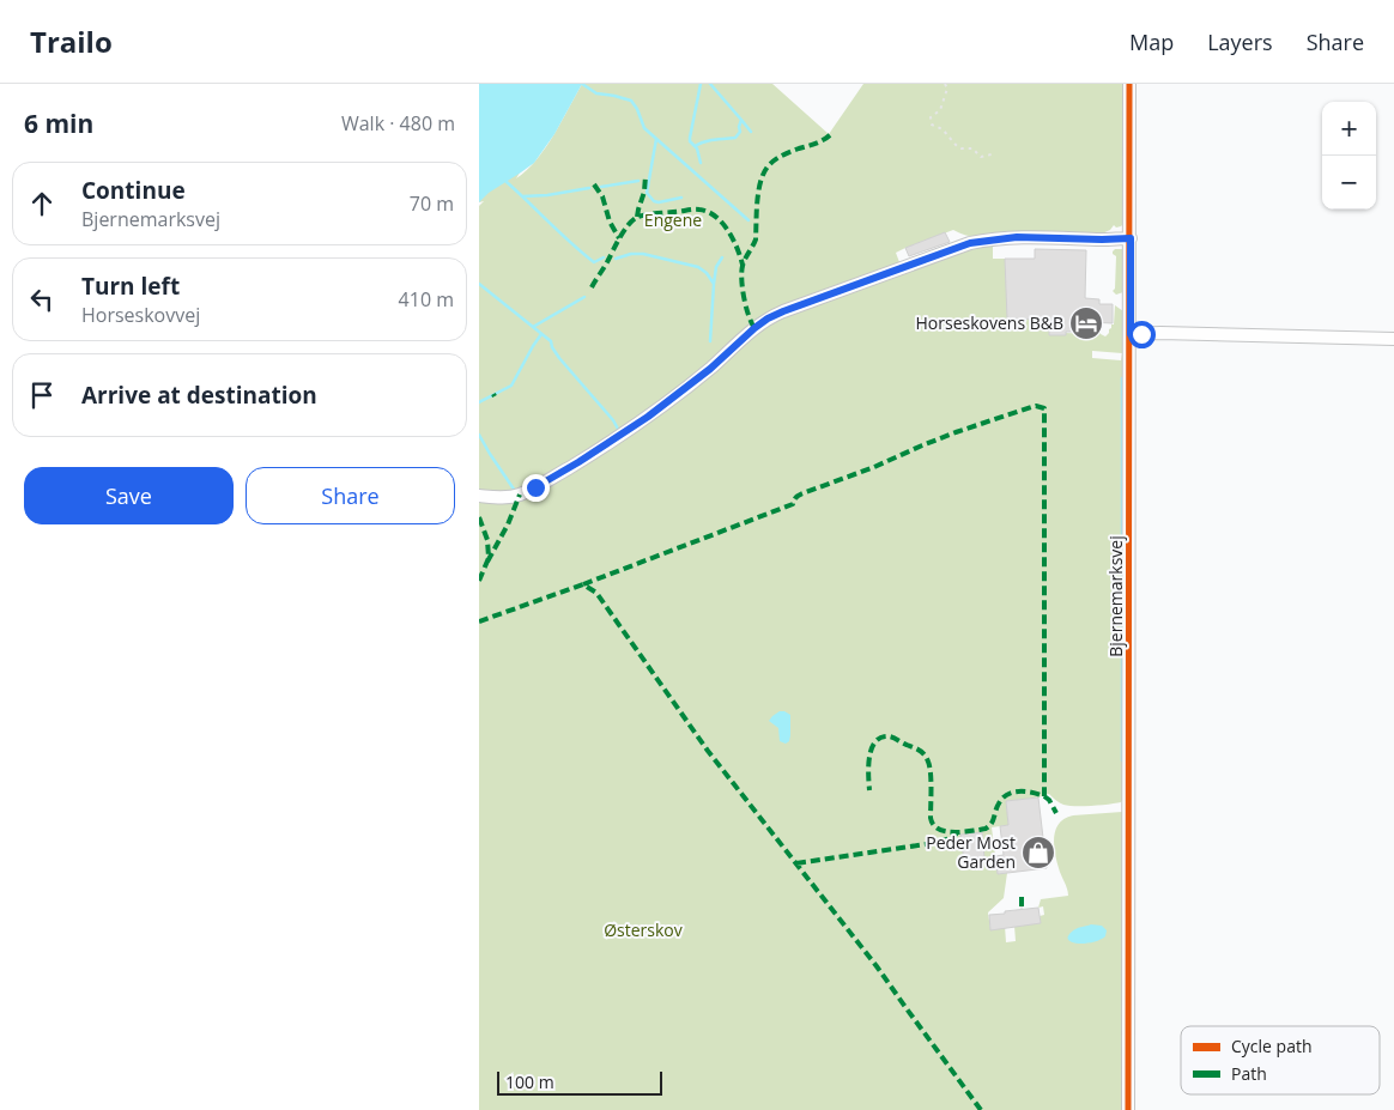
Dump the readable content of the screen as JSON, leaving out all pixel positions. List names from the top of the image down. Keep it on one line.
{"streets":{"street":["Bjernemarksvej"]},"parks":["Engene","Østerskov"],"places":{"hotel":["Horseskovens B&B"],"shop":["Peder Most Garden"]},"legend":["Cycle path","Path"],"scale_bar":"100 m","page":{"header":"Trailo","nav":["Map","Layers","Share"],"heading":["6 min","Walk · 480 m"],"map_buttons":["+","−"],"list":[["Continue","Bjernemarksvej","70 m"],["Turn left","Horseskovvej","410 m"],"Arrive at destination"],"buttons":["Save","Share"],"scale":"100 m"}}
